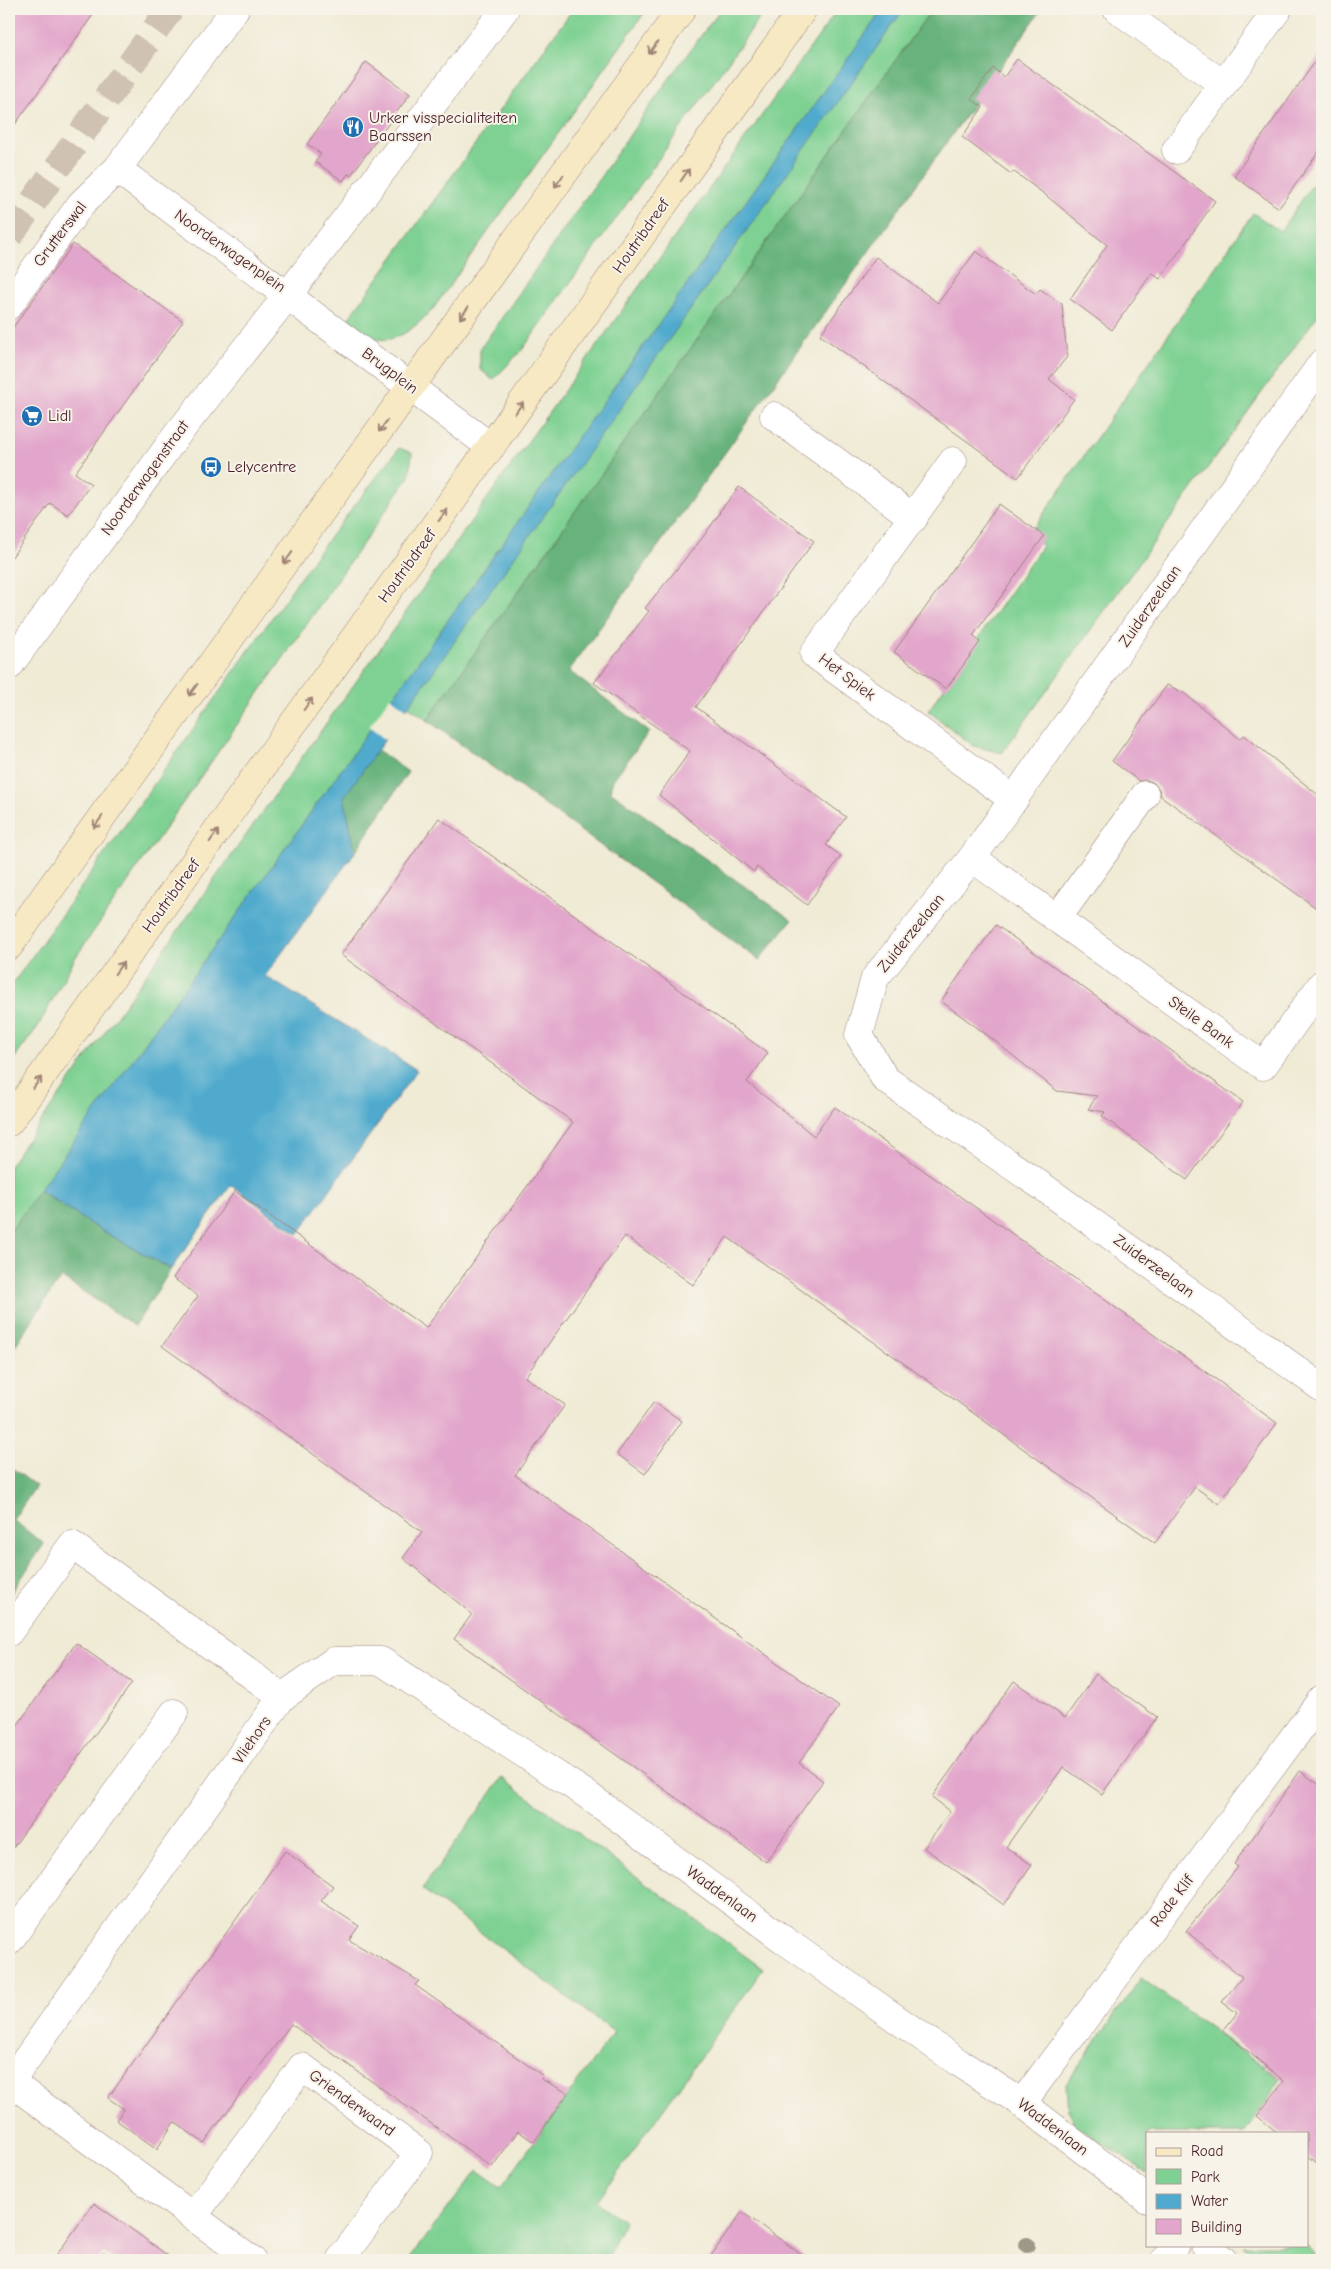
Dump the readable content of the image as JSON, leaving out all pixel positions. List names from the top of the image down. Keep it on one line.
{"streets":{"main road":["Houtribdreef"],"street":["Grutterswal","Noorderwagenplein","Brugplein","Noorderwagenstraat","Zuiderzeelaan","Het Spiek","Steile Bank","Vliehors","Waddenlaan","Rode Klif","Grienderwaard"]},"crossings":[["Grutterswal","Noorderwagenplein"],["Houtribdreef","Brugplein"],["Noorderwagenplein","Brugplein"],["Noorderwagenplein","Noorderwagenstraat"],["Brugplein","Noorderwagenstraat"],["Zuiderzeelaan","Het Spiek"],["Zuiderzeelaan","Steile Bank"],["Vliehors","Waddenlaan"],["Waddenlaan","Rode Klif"]],"places":{"restaurant":["Urker visspecialiteiten Baarssen"],"supermarket":["Lidl"],"bus stop":["Lelycentre"]},"legend":["Road","Park","Water","Building"]}
